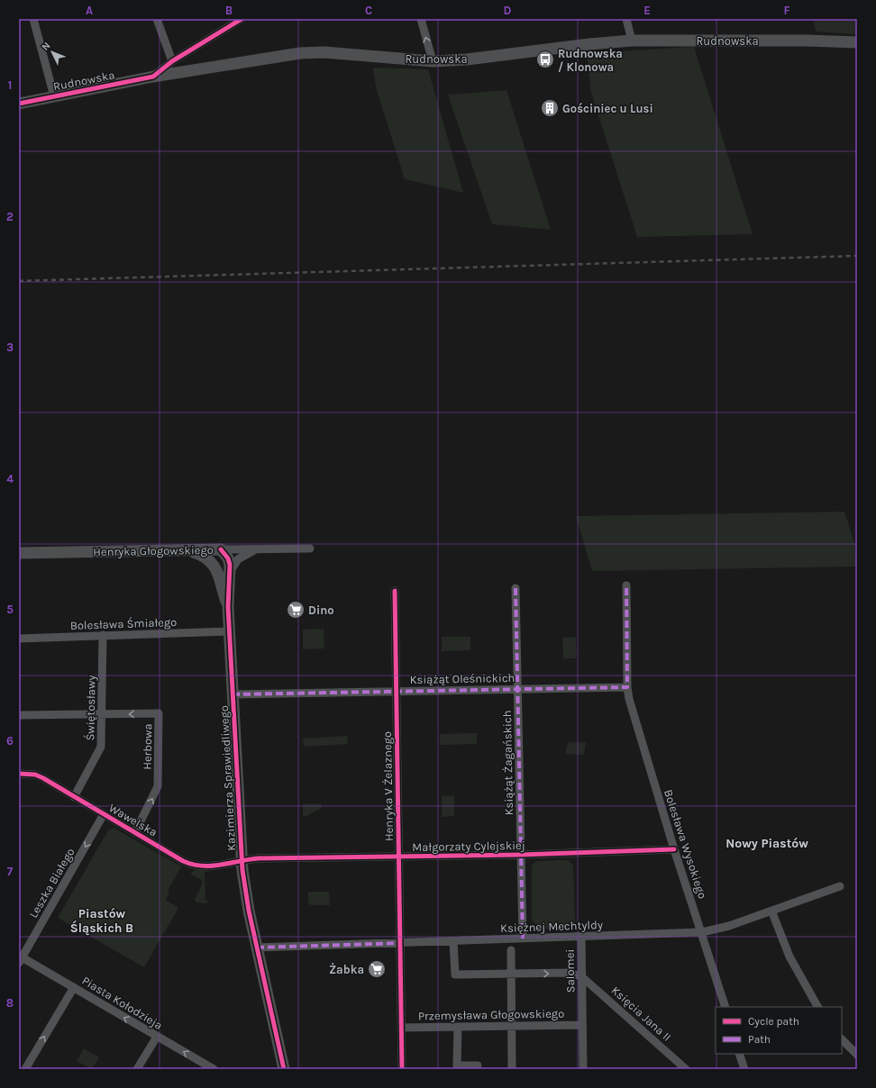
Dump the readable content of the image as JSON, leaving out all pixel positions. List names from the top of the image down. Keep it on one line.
{"streets":{"main road":["Rudnowska","Henryka Głogowskiego","Kazimierza Sprawiedliwego"],"street":["Bolesława Śmiałego","Książąt Oleśnickich","Świętosławy","Herbowa","Książąt Żagańskich","Henryka V Żelaznego","Wawelska","Bolesława Wysokiego","Małgorzaty Cylejskiej","Leszka Białego","Księżnej Mechtyldy","Salomei","Piasta Kołodzieja","Księcia Jana II","Przemysława Głogowskiego"]},"crossings":[["Henryka Głogowskiego","Kazimierza Sprawiedliwego"],["Bolesława Śmiałego","Świętosławy"],["Bolesława Śmiałego","Kazimierza Sprawiedliwego"],["Książąt Oleśnickich","Książąt Żagańskich"],["Książąt Oleśnickich","Kazimierza Sprawiedliwego"],["Książąt Oleśnickich","Henryka V Żelaznego"],["Książąt Oleśnickich","Bolesława Wysokiego"],["Świętosławy","Herbowa"],["Świętosławy","Wawelska"],["Herbowa","Wawelska"],["Książąt Żagańskich","Małgorzaty Cylejskiej"],["Książąt Żagańskich","Księżnej Mechtyldy"],["Kazimierza Sprawiedliwego","Wawelska"],["Kazimierza Sprawiedliwego","Małgorzaty Cylejskiej"],["Kazimierza Sprawiedliwego","Księżnej Mechtyldy"],["Henryka V Żelaznego","Małgorzaty Cylejskiej"],["Henryka V Żelaznego","Księżnej Mechtyldy"],["Henryka V Żelaznego","Przemysława Głogowskiego"],["Wawelska","Małgorzaty Cylejskiej"],["Wawelska","Leszka Białego"],["Bolesława Wysokiego","Małgorzaty Cylejskiej"],["Bolesława Wysokiego","Księżnej Mechtyldy"],["Leszka Białego","Piasta Kołodzieja"],["Księżnej Mechtyldy","Salomei"],["Salomei","Księcia Jana II"],["Salomei","Przemysława Głogowskiego"]],"one_way":["Leszka Białego","Piasta Kołodzieja"],"districts":["Nowy Piastów","Piastów Śląskich B"],"places":{"bus stop":["Rudnowska / Klonowa"],"building":["Gościniec u Lusi"],"supermarket":["Dino","Żabka"]},"legend":["Cycle path","Path"],"north":"top left","grid":{"columns":["A","B","C","D","E","F"],"rows":["1","2","3","4","5","6","7","8"]}}
